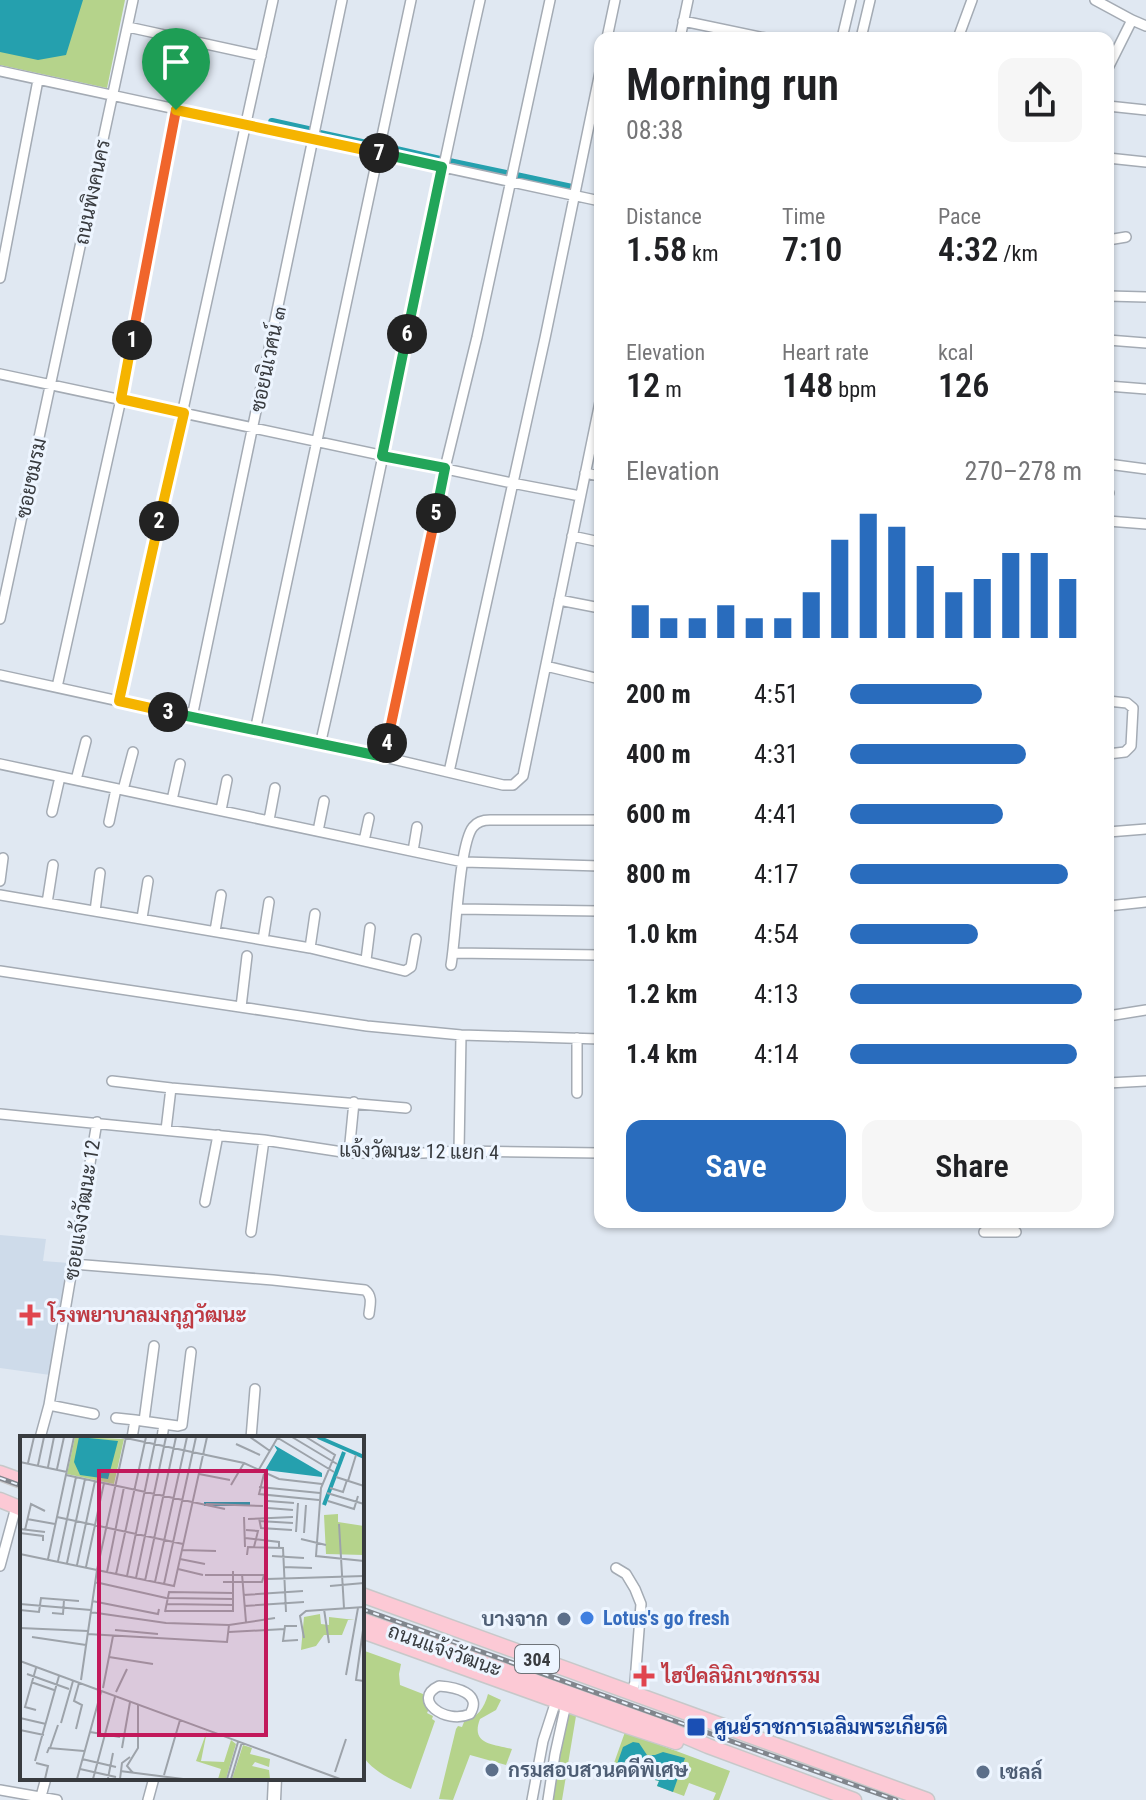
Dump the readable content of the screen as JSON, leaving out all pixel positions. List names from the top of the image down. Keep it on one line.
{"streets":{"main road":["ถนนแจ้งวัฒนะ","304"],"street":["ถนนพิงคนคร","ซอยนิเวศน์ ๓","ซอยชมรม","แจ้งวัฒนะ 12 แยก 4","ซอยแจ้งวัฒนะ 12"]},"crossings":[["ถนนพิงคนคร","ซอยชมรม"],["แจ้งวัฒนะ 12 แยก 4","ซอยแจ้งวัฒนะ 12"]],"places":{"health":["โรงพยาบาลมงกุฎวัฒนะ","ไฮป์คลินิกเวชกรรม"],"other":["Lotus's go fresh","บางจาก","กรมสอบสวนคดีพิเศษ","เชลล์"],"transit":["ศูนย์ราชการเฉลิมพระเกียรติ"]},"page":{"heading":["Morning run","08:38"],"pins":["7","6","1","5","2","3","4"],"stats":[["Distance","1.58 km"],["Time","7:10"],["Pace","4:32 /km"],["Elevation","12 m"],["Heart rate","148 bpm"],["kcal","126"]],"chart":["Elevation","270–278 m"],"list":[{"name":"200 m","note":"4:51"},{"name":"400 m","note":"4:31"},{"name":"600 m","note":"4:41"},{"name":"800 m","note":"4:17"},{"name":"1.0 km","note":"4:54"},{"name":"1.2 km","note":"4:13"},{"name":"1.4 km","note":"4:14"}],"buttons":["Save","Share"]}}
